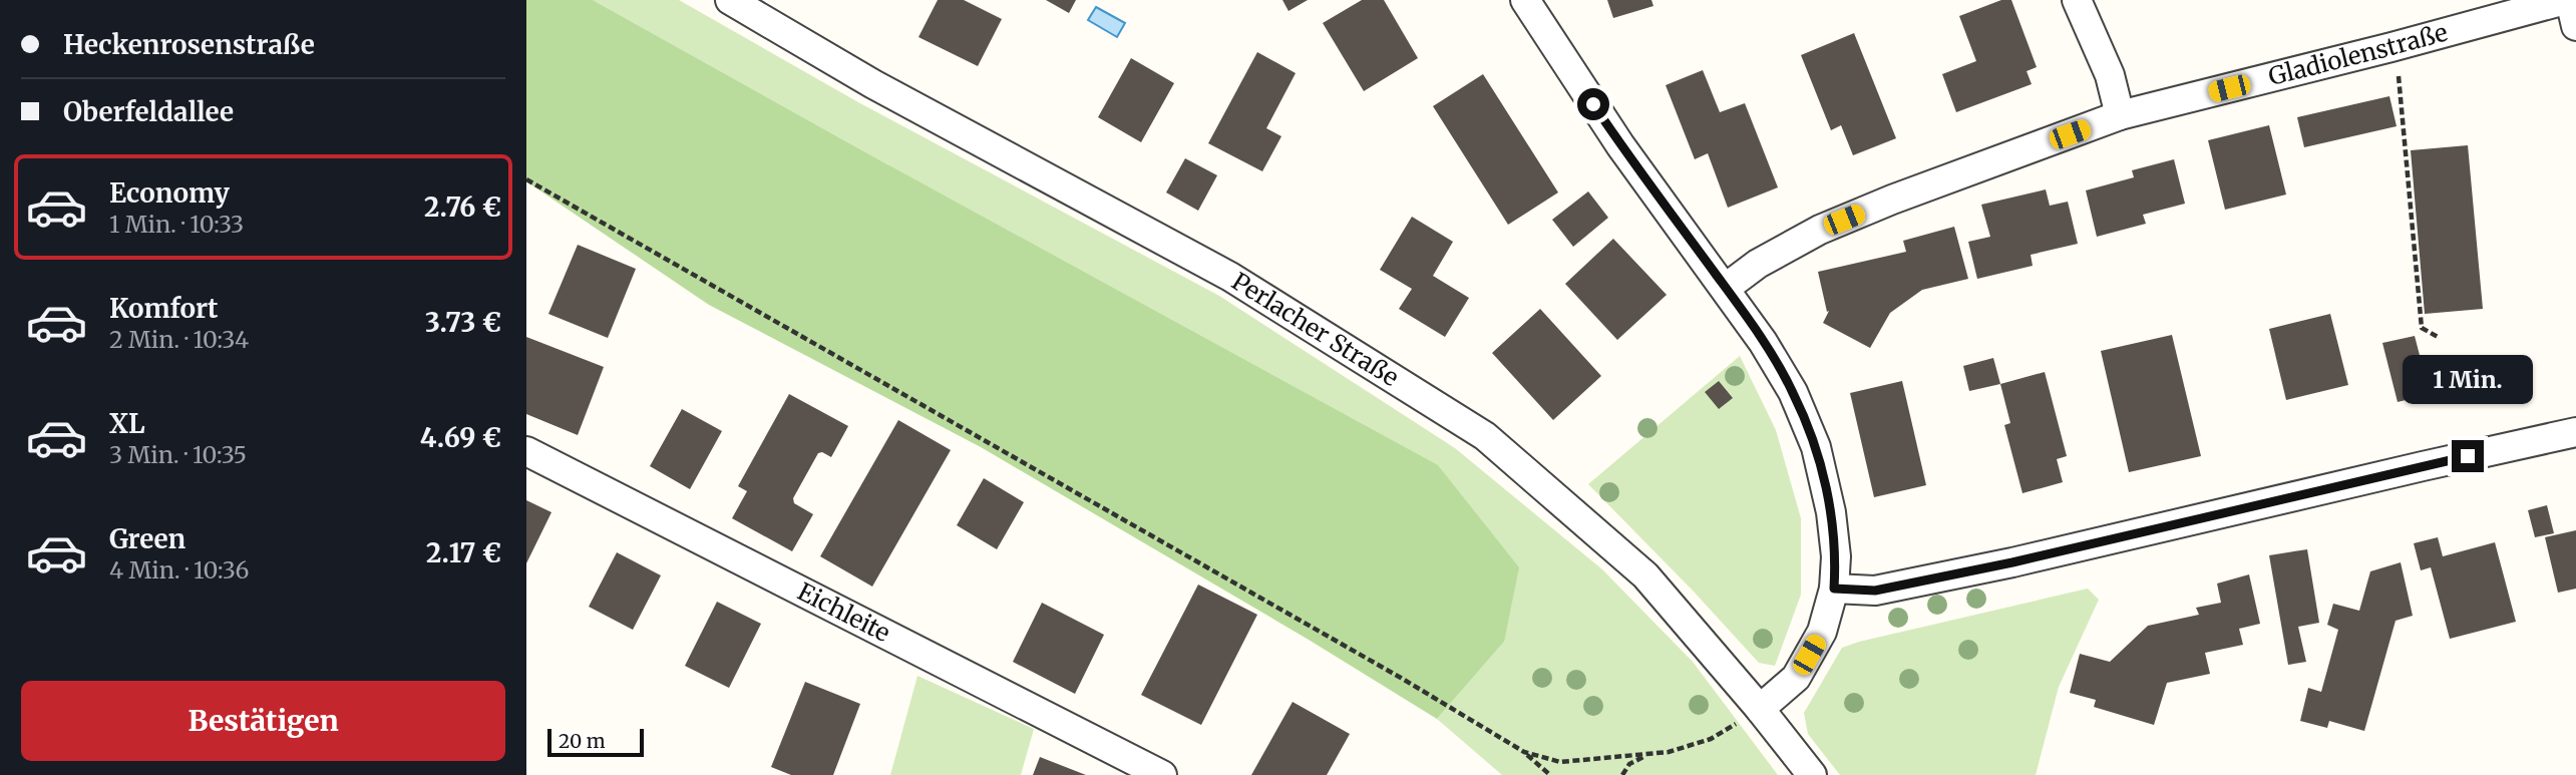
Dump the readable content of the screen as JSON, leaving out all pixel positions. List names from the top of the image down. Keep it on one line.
{"streets":{"street":["Gladiolenstraße","Perlacher Straße","Eichleite"]},"scale_bar":"20 m","page":{"banner":["Heckenrosenstraße","Oberfeldallee"],"list":[{"name":"Economy","note":"1 Min. · 10:33","value":"2.76 €"},{"name":"Komfort","note":"2 Min. · 10:34","value":"3.73 €"},{"name":"XL","note":"3 Min. · 10:35","value":"4.69 €"},{"name":"Green","note":"4 Min. · 10:36","value":"2.17 €"}],"bubble":"1 Min.","buttons":"Bestätigen","scale":"20 m"}}
